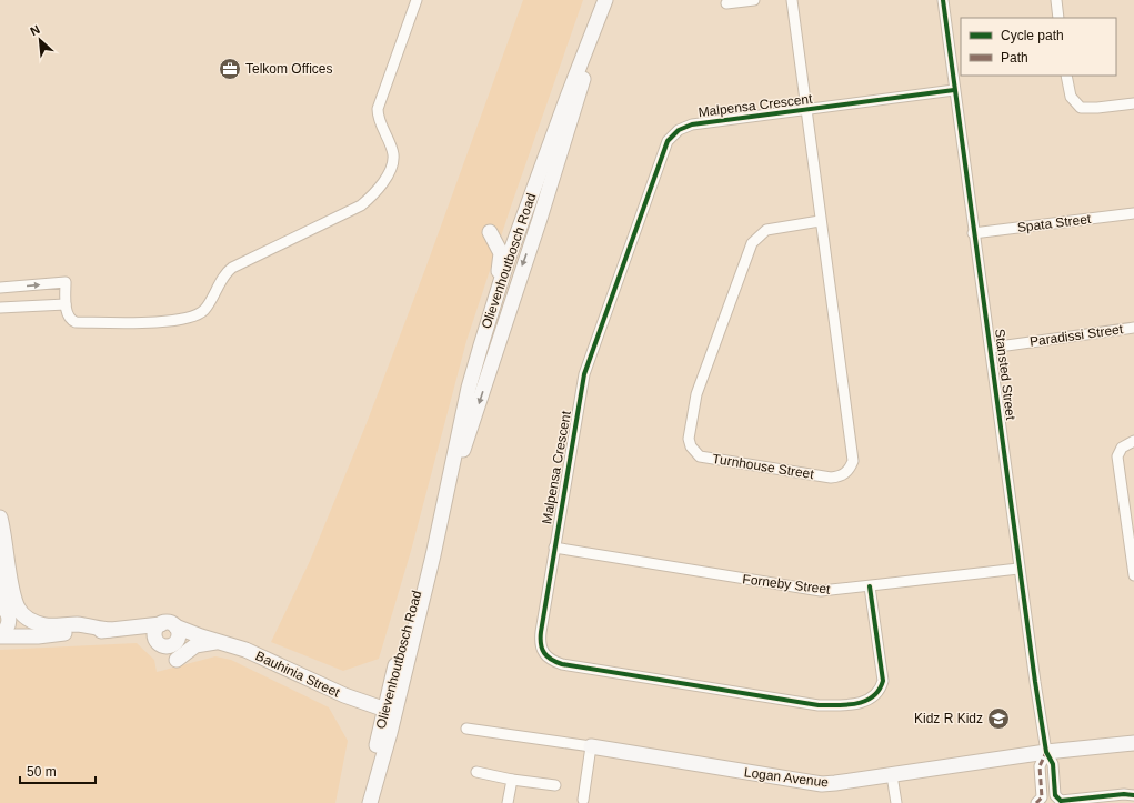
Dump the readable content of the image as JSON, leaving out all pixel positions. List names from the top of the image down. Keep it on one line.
{"streets":{"main road":["Olievenhoutbosch Road","Bauhinia Street","Logan Avenue"],"street":["Malpensa Crescent","Spata Street","Paradissi Street","Stansted Street","Turnhouse Street","Forneby Street"]},"crossings":[["Malpensa Crescent","Stansted Street"],["Malpensa Crescent","Turnhouse Street"],["Malpensa Crescent","Forneby Street"],["Spata Street","Stansted Street"],["Olievenhoutbosch Road","Bauhinia Street"],["Paradissi Street","Stansted Street"],["Stansted Street","Forneby Street"],["Stansted Street","Logan Avenue"]],"places":{"office":["Telkom Offices"],"school or university":["Kidz R Kidz"]},"legend":["Cycle path","Path"],"scale_bar":"50 m","north":"top left"}
